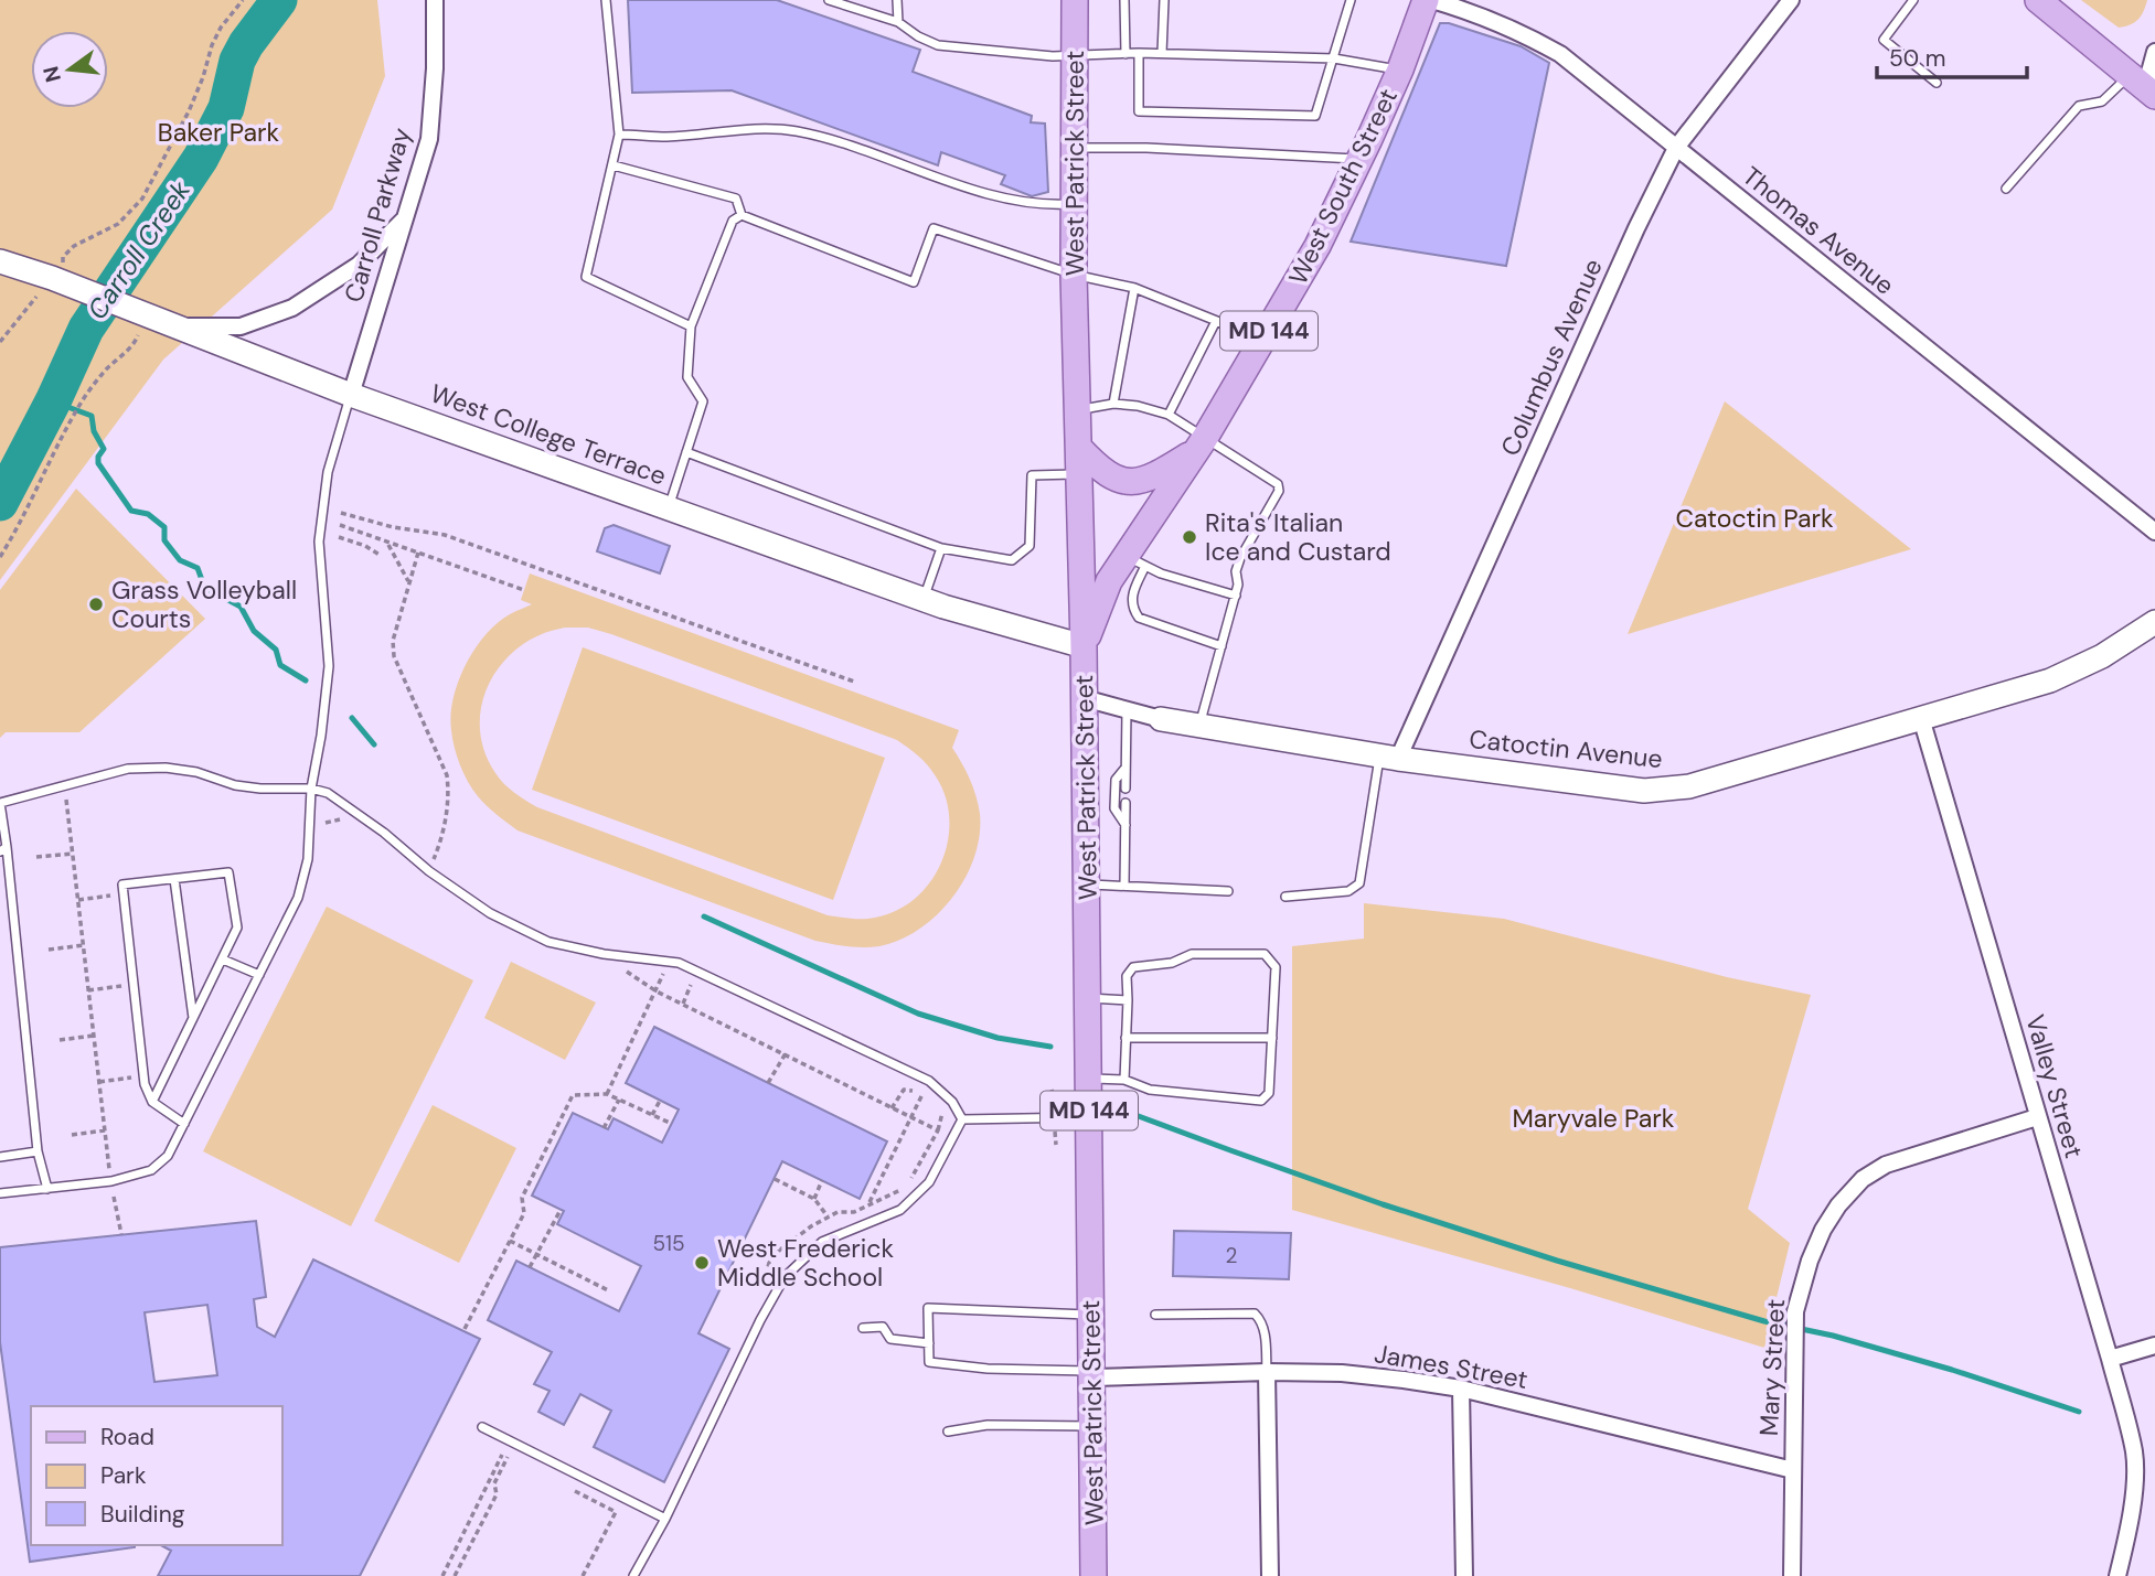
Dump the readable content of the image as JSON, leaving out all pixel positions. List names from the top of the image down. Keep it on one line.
{"streets":{"main road":["West Patrick Street","West South Street","MD 144"],"street":["Carroll Parkway","Thomas Avenue","Columbus Avenue","West College Terrace","Catoctin Avenue","Valley Street","James Street","Mary Street"]},"crossings":[["West Patrick Street","West South Street"],["West Patrick Street","West College Terrace"],["West Patrick Street","Catoctin Avenue"],["West Patrick Street","James Street"],["West South Street","West College Terrace"],["Carroll Parkway","West College Terrace"],["Thomas Avenue","Columbus Avenue"],["Columbus Avenue","Catoctin Avenue"],["Catoctin Avenue","Valley Street"],["Valley Street","Mary Street"],["James Street","Mary Street"]],"water":["Carroll Creek"],"parks":["Baker Park","Catoctin Park","Maryvale Park"],"places":["Rita's Italian Ice and Custard","Grass Volleyball Courts","West Frederick Middle School"],"house_numbers":["515","2"],"legend":["Road","Park","Building"],"scale_bar":"50 m","north":"left"}
